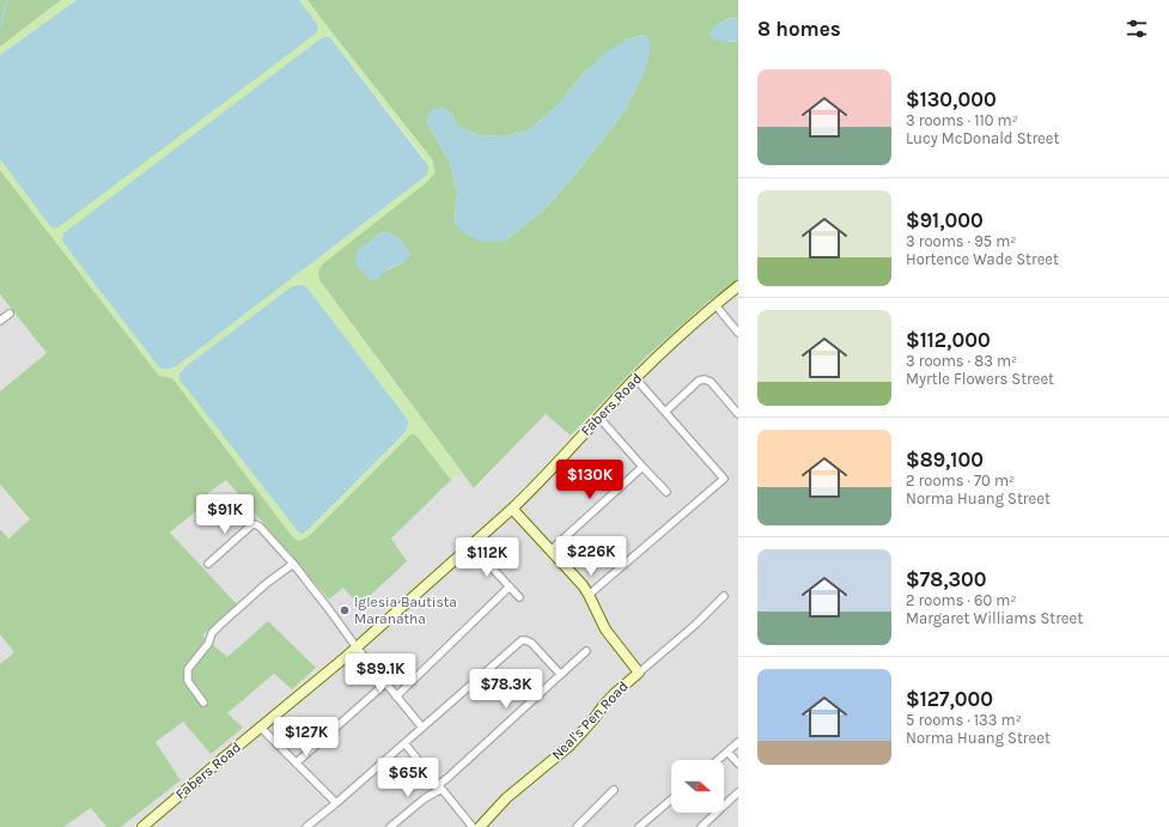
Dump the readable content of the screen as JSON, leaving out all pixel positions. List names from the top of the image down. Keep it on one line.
{"streets":{"main road":["Fabers Road","Neal's Pen Road"]},"places":["Iglesia Bautista Maranatha"],"north":"right","page":{"heading":"8 homes","list":[{"name":"$130,000","note":"3 rooms · 110 m² · Lucy McDonald Street"},{"name":"$91,000","note":"3 rooms · 95 m² · Hortence Wade Street"},{"name":"$112,000","note":"3 rooms · 83 m² · Myrtle Flowers Street"},{"name":"$89,100","note":"2 rooms · 70 m² · Norma Huang Street"},{"name":"$78,300","note":"2 rooms · 60 m² · Margaret Williams Street"},{"name":"$127,000","note":"5 rooms · 133 m² · Norma Huang Street"}],"price":["$130K","$91K","$226K","$112K","$89.1K","$78.3K","$127K","$65K"]}}
